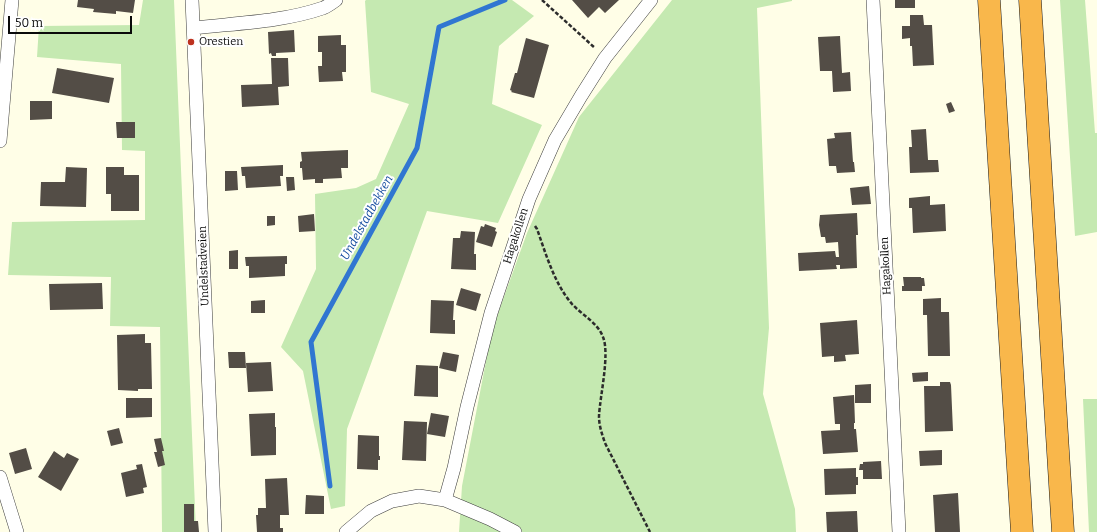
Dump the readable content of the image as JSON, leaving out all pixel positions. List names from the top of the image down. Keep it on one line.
{"streets":{"street":["Hagakollen","Undelstadveien"]},"water":["Undelstadbekken"],"places":["Orestien"],"scale_bar":"50 m"}
